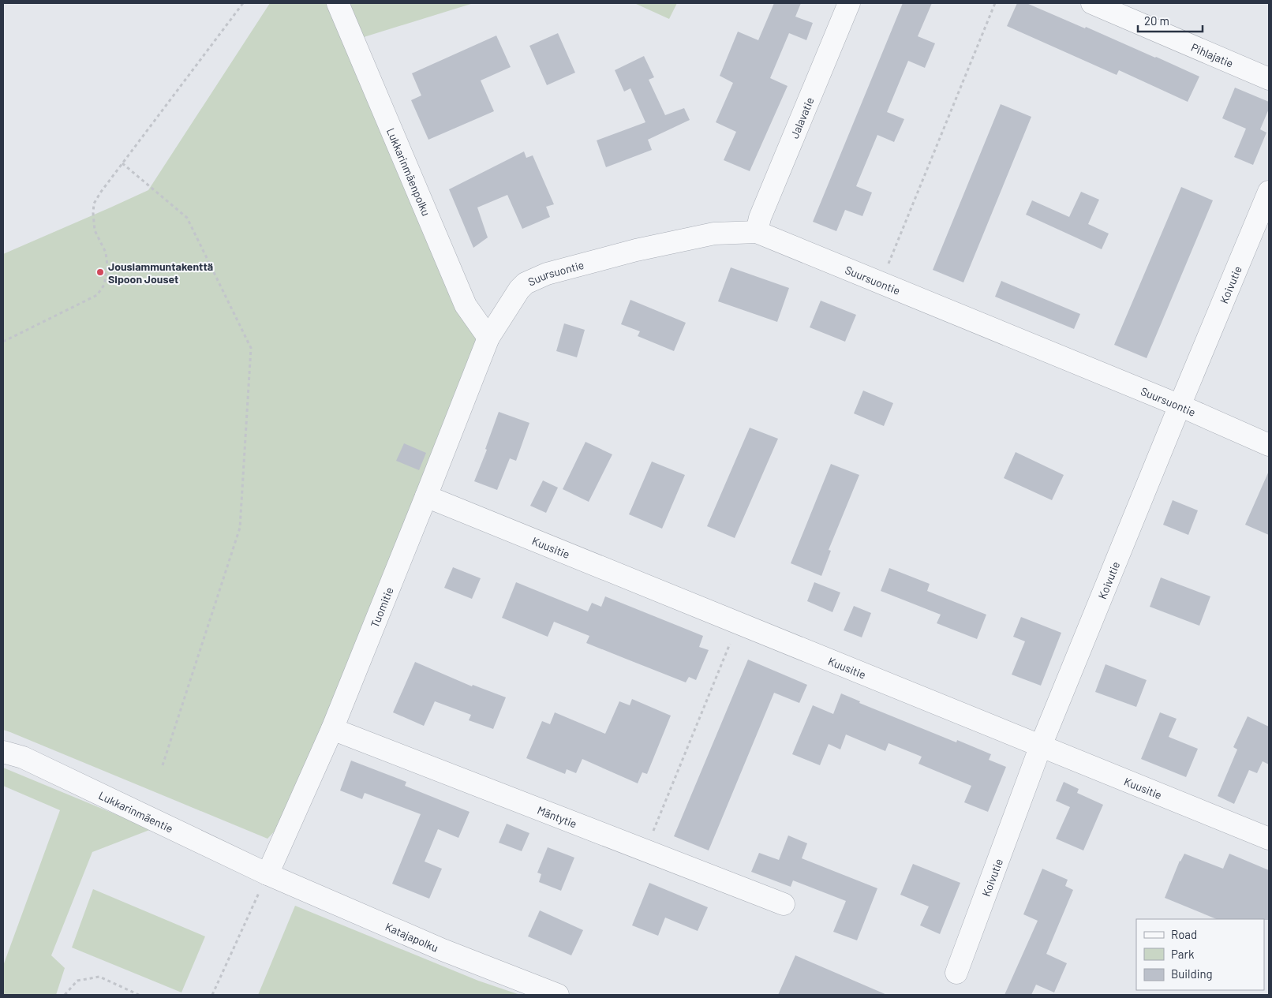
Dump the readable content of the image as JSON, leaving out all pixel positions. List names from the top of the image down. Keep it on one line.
{"streets":{"street":["Pihlajatie","Jalavatie","Lukkarinmäenpolku","Suursuontie","Koivutie","Kuusitie","Tuomitie","Lukkarinmäentie","Mäntytie","Katajapolku"]},"crossings":[["Jalavatie","Suursuontie"],["Lukkarinmäenpolku","Suursuontie"],["Lukkarinmäenpolku","Tuomitie"],["Suursuontie","Koivutie"],["Suursuontie","Tuomitie"],["Koivutie","Kuusitie"],["Kuusitie","Tuomitie"],["Tuomitie","Lukkarinmäentie"],["Tuomitie","Mäntytie"],["Tuomitie","Katajapolku"],["Lukkarinmäentie","Katajapolku"]],"places":["Jousiammuntakenttä Sipoon Jouset"],"legend":["Road","Park","Building"],"scale_bar":"20 m"}
